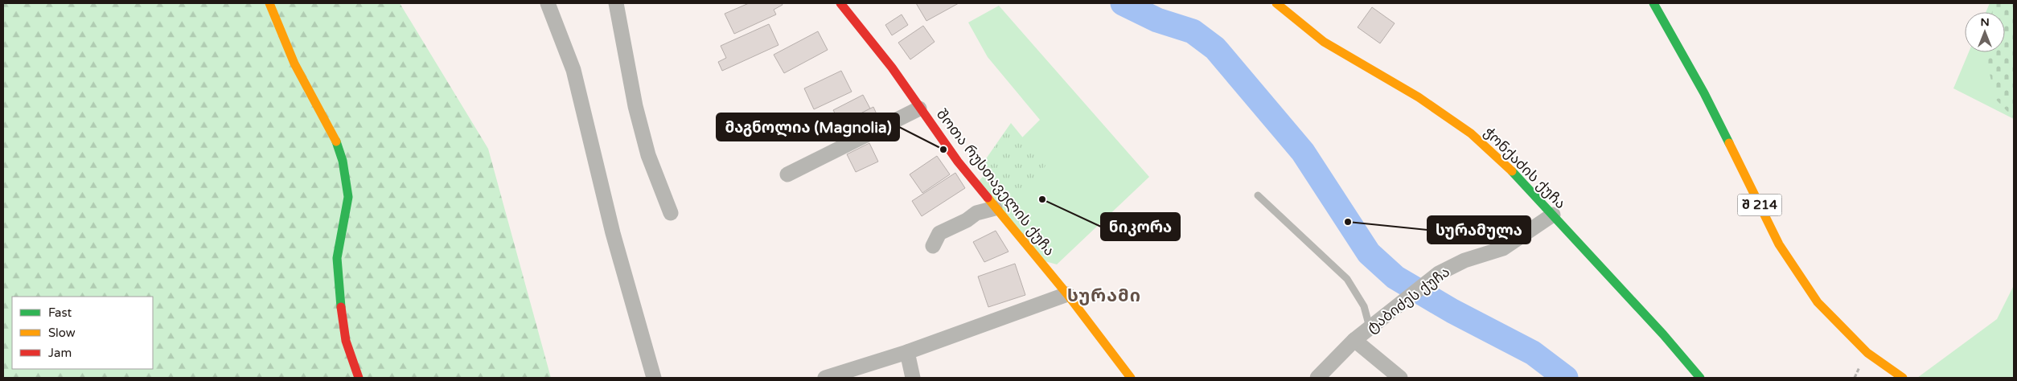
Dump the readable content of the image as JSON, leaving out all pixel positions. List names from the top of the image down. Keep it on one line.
{"streets":{"street":["ჭონქაძის ქუჩა","შოთა რუსთაველის ქუჩა","შ 214","ტაბიძეს ქუჩა"]},"crossings":[["ჭონქაძის ქუჩა","ტაბიძეს ქუჩა"]],"districts":["სურამი"],"places":["მაგნოლია (Magnolia)","ნიკორა","სურამულა"],"legend":["Fast","Slow","Jam"],"north":"top"}
